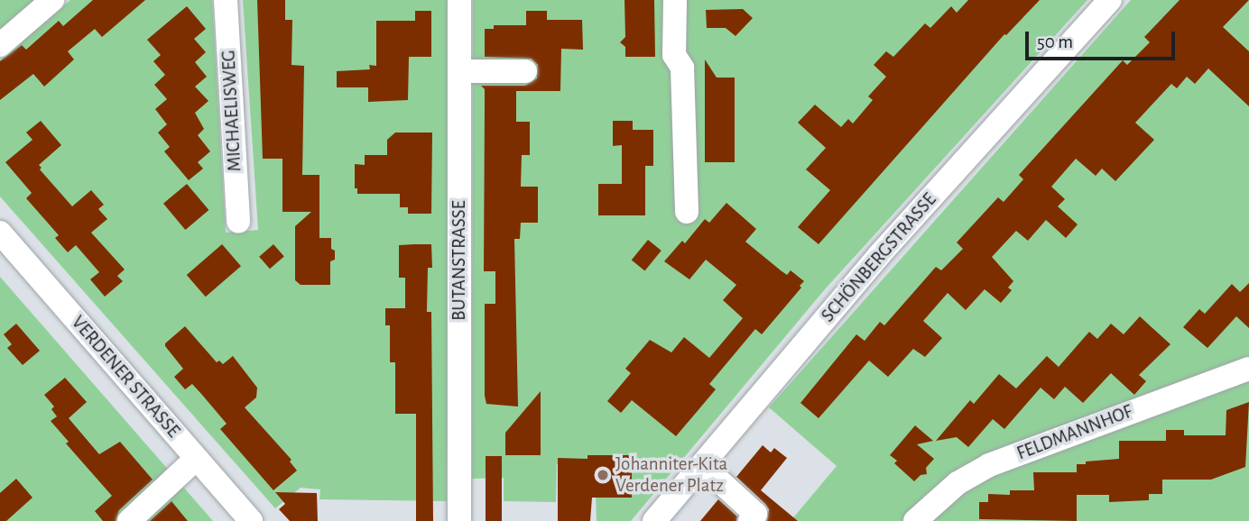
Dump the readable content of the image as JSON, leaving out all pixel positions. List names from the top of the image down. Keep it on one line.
{"streets":{"street":["MICHAELISWEG","SCHÖNBERGSTRASSE","BUTANSTRASSE","VERDENER STRASSE","FELDMANNHOF"]},"places":["Johanniter-Kita Verdener Platz"],"scale_bar":"50 m"}
